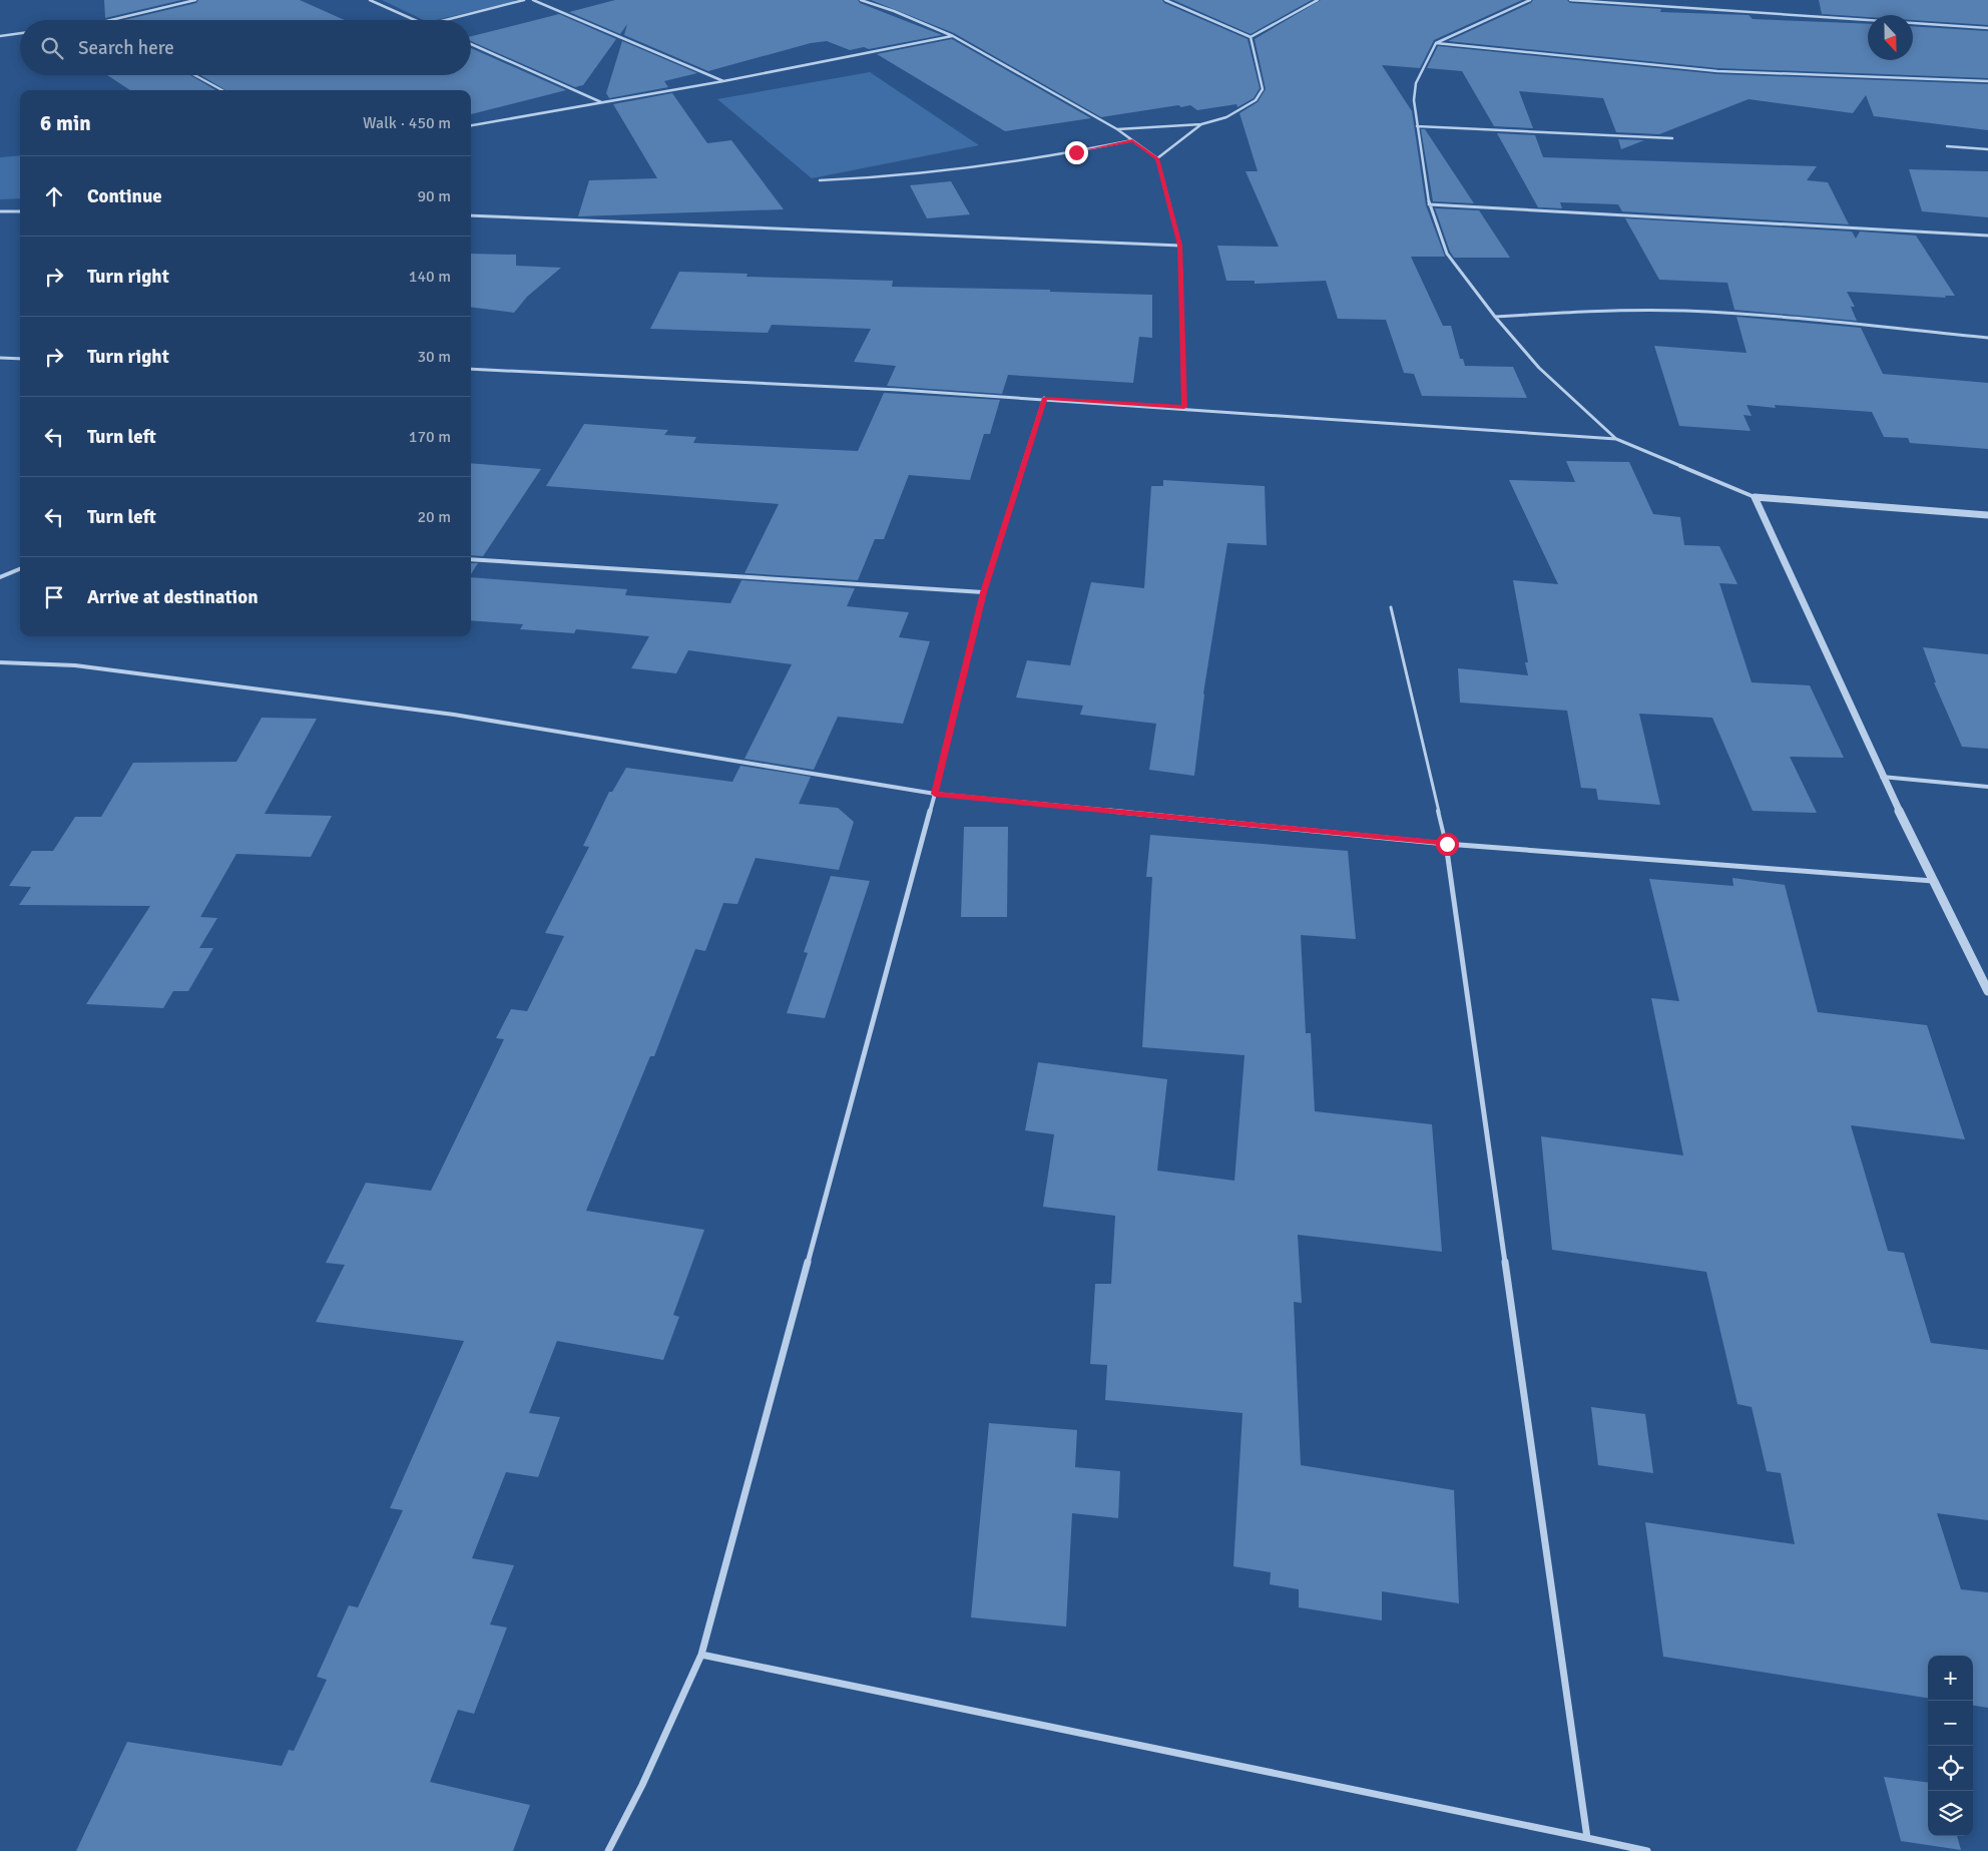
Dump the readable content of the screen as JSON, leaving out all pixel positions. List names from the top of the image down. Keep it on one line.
{"north":"bottom","page":{"search":"Search here","heading":["6 min","Walk · 450 m"],"list":[["Continue","90 m"],["Turn right","140 m"],["Turn right","30 m"],["Turn left","170 m"],["Turn left","20 m"],"Arrive at destination"],"map_buttons":["+","−"]}}
